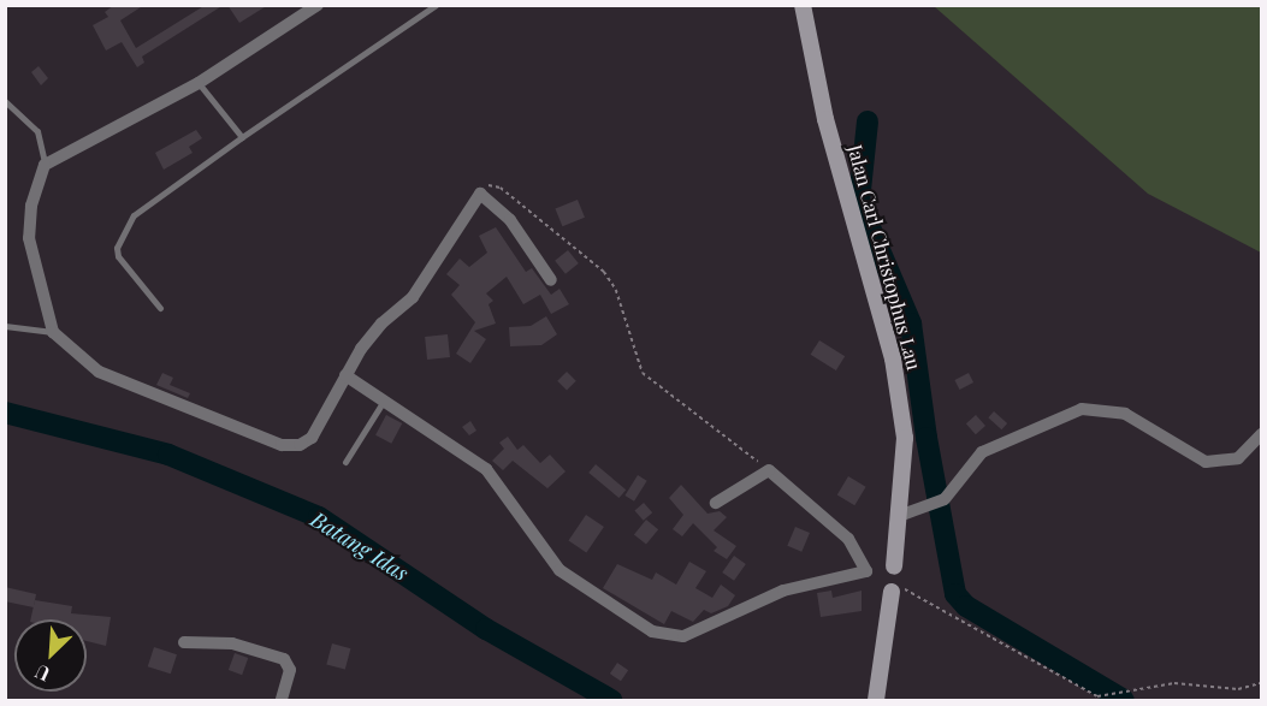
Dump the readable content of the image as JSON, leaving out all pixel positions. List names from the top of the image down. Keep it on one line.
{"streets":{"street":["Jalan Carl Christophus Lau"]},"water":["Batang Idas"],"north":"bottom left"}
